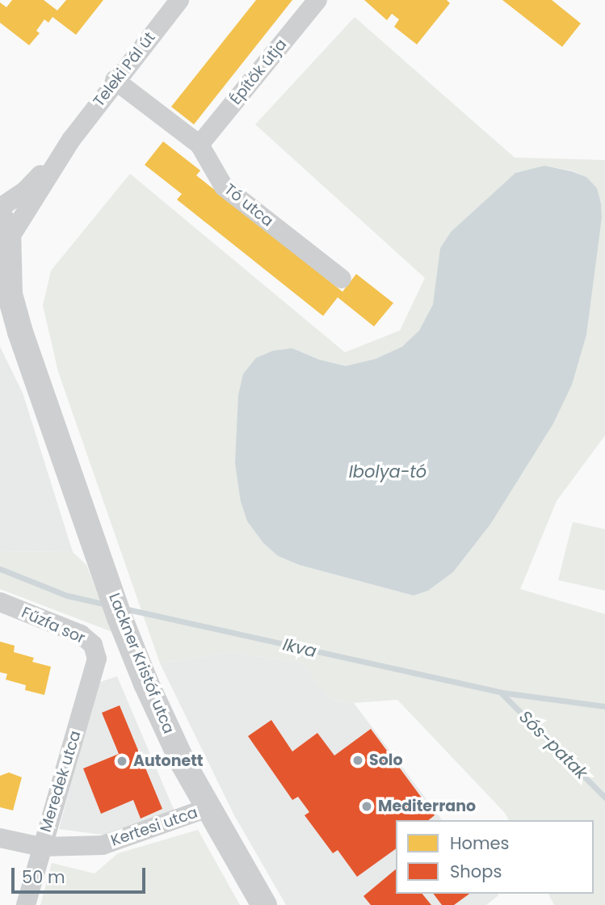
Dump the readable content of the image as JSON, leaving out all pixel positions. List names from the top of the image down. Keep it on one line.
{"streets":{"street":["Teleki Pál út","Építők útja","Tó utca","Fűzfa sor","Lackner Kristóf utca","Meredek utca","Kertesi utca"]},"crossings":[["Teleki Pál út","Tó utca"],["Építők útja","Tó utca"],["Fűzfa sor","Meredek utca"],["Lackner Kristóf utca","Kertesi utca"],["Meredek utca","Kertesi utca"]],"water":["Ibolya-tó","Ikva","Sós-patak"],"places":["Solo","Autonett","Mediterrano"],"legend":["Homes","Shops"],"scale_bar":"50 m"}
